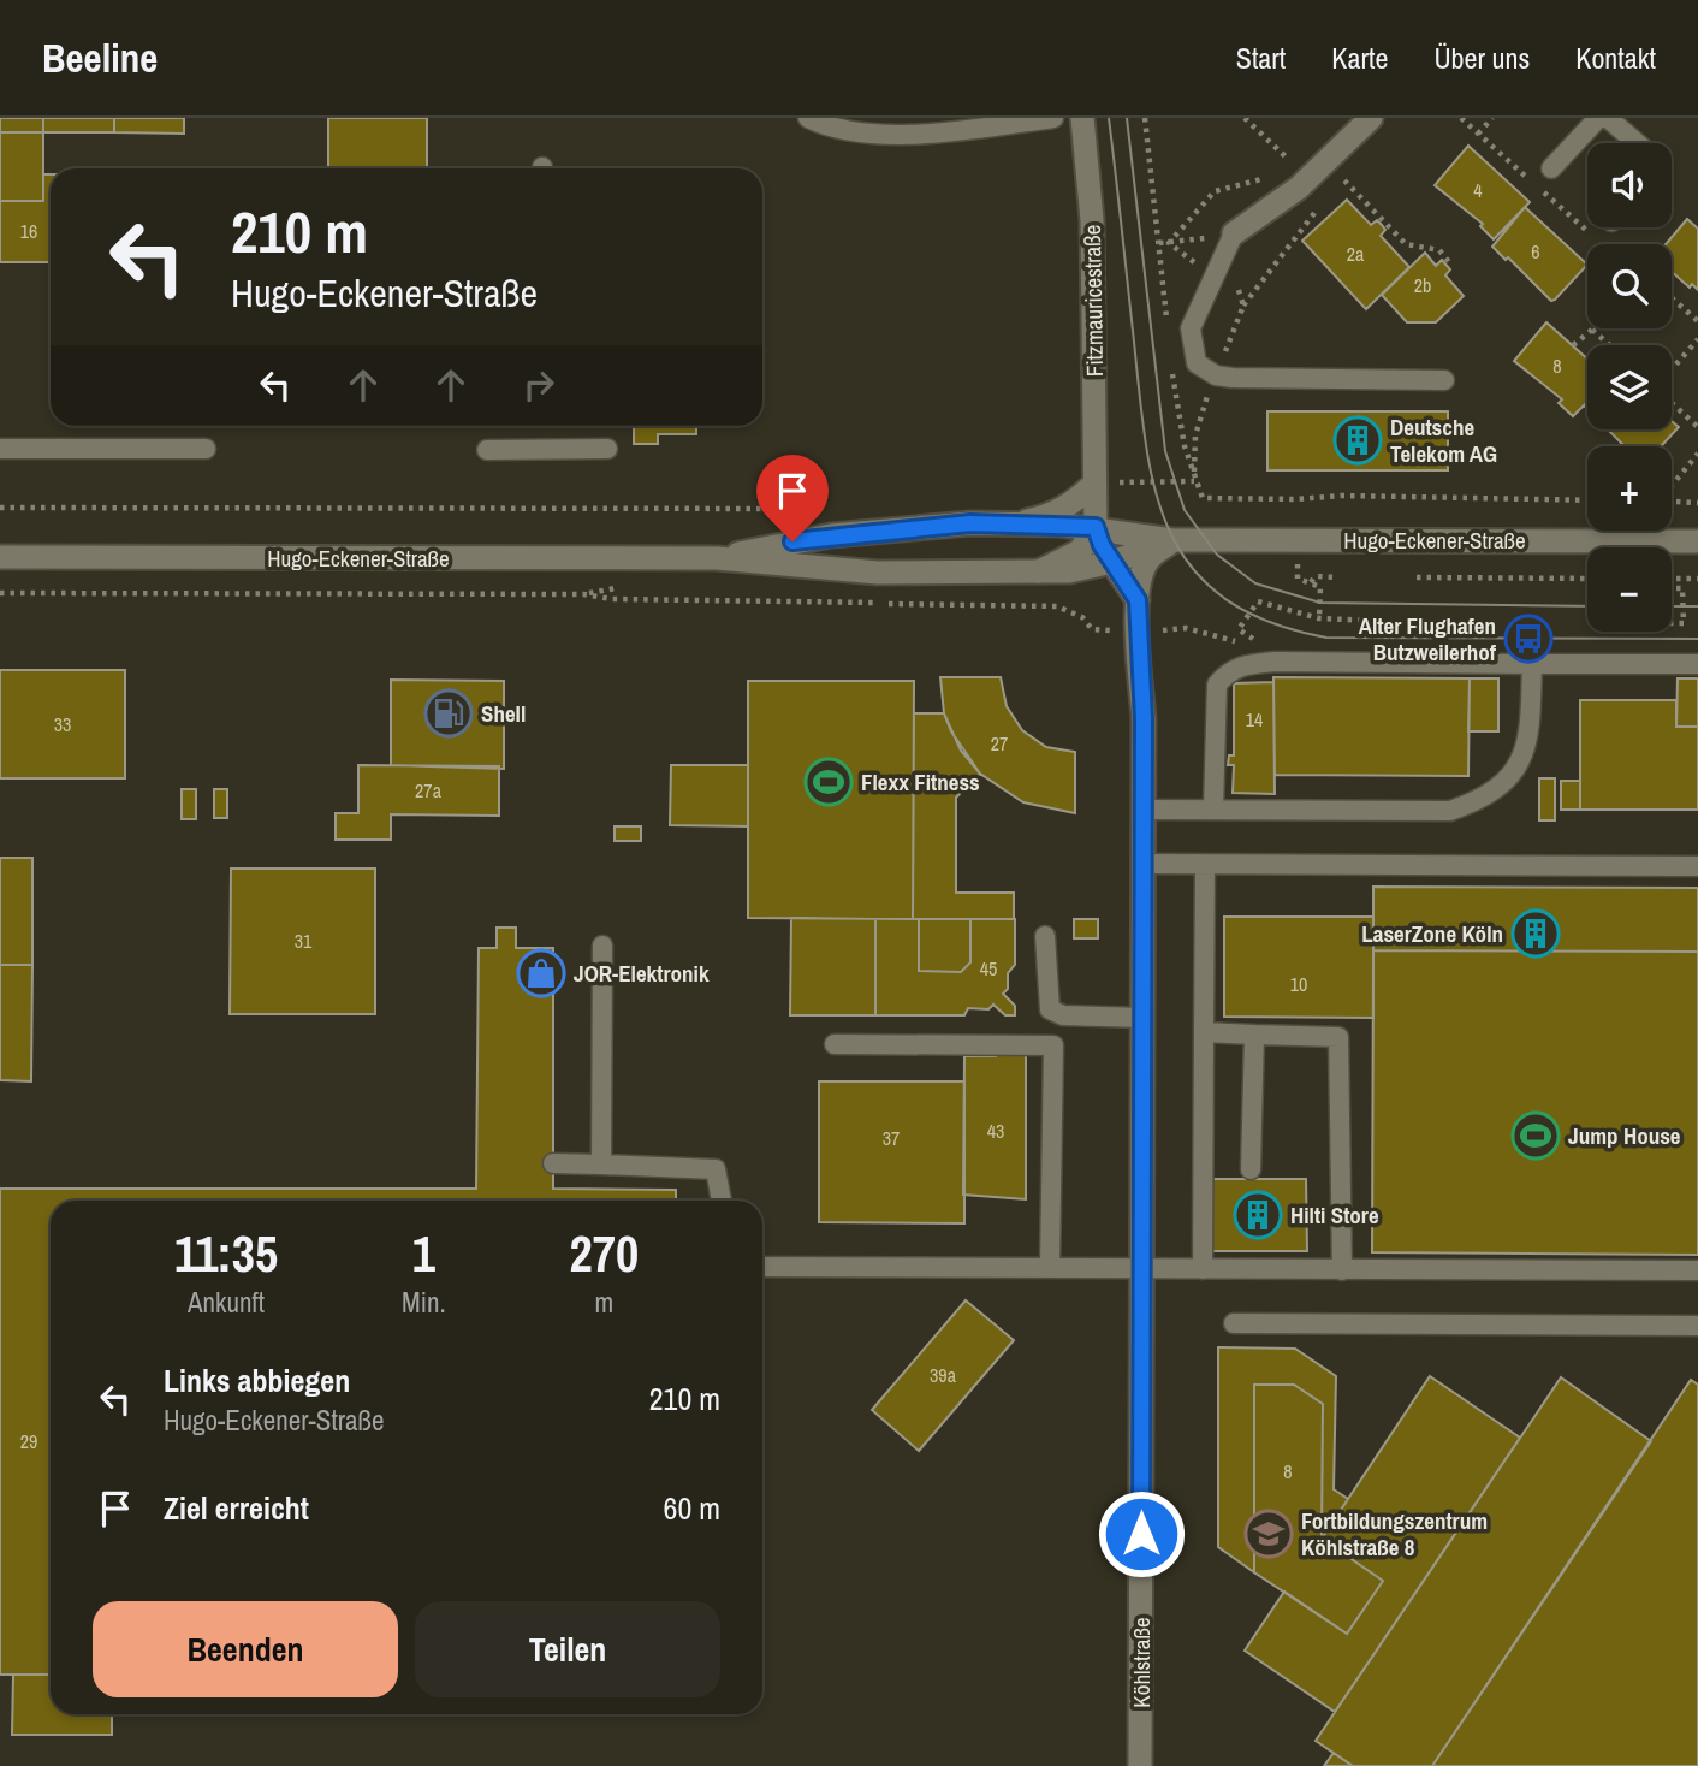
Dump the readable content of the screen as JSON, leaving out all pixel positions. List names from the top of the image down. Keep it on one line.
{"streets":{"street":["Fitzmauricestraße","Hugo-Eckener-Straße","Köhlstraße"]},"crossings":[["Fitzmauricestraße","Hugo-Eckener-Straße"],["Hugo-Eckener-Straße","Köhlstraße"]],"places":{"building":["Deutsche Telekom AG","LaserZone Köln","Hilti Store"],"bus stop":["Alter Flughafen Butzweilerhof"],"fuel station":["Shell"],"sports":["Flexx Fitness","Jump House"],"shop":["JOR-Elektronik"],"school or university":["Fortbildungszentrum Köhlstraße 8"]},"house_numbers":["4","16","6","2a","2b","8","14","33","27","27a","31","45","10","43","37","39a","29","8"],"page":{"header":"Beeline","nav":["Start","Karte","Über uns","Kontakt"],"map_buttons":["+","−"],"turn":["210 m","Hugo-Eckener-Straße"],"eta":["11:35","Ankunft","1","Min.","270","m"],"list":[{"name":"Links abbiegen","note":"Hugo-Eckener-Straße","value":"210 m"},{"name":"Ziel erreicht","value":"60 m"}],"buttons":["Beenden","Teilen"]}}
